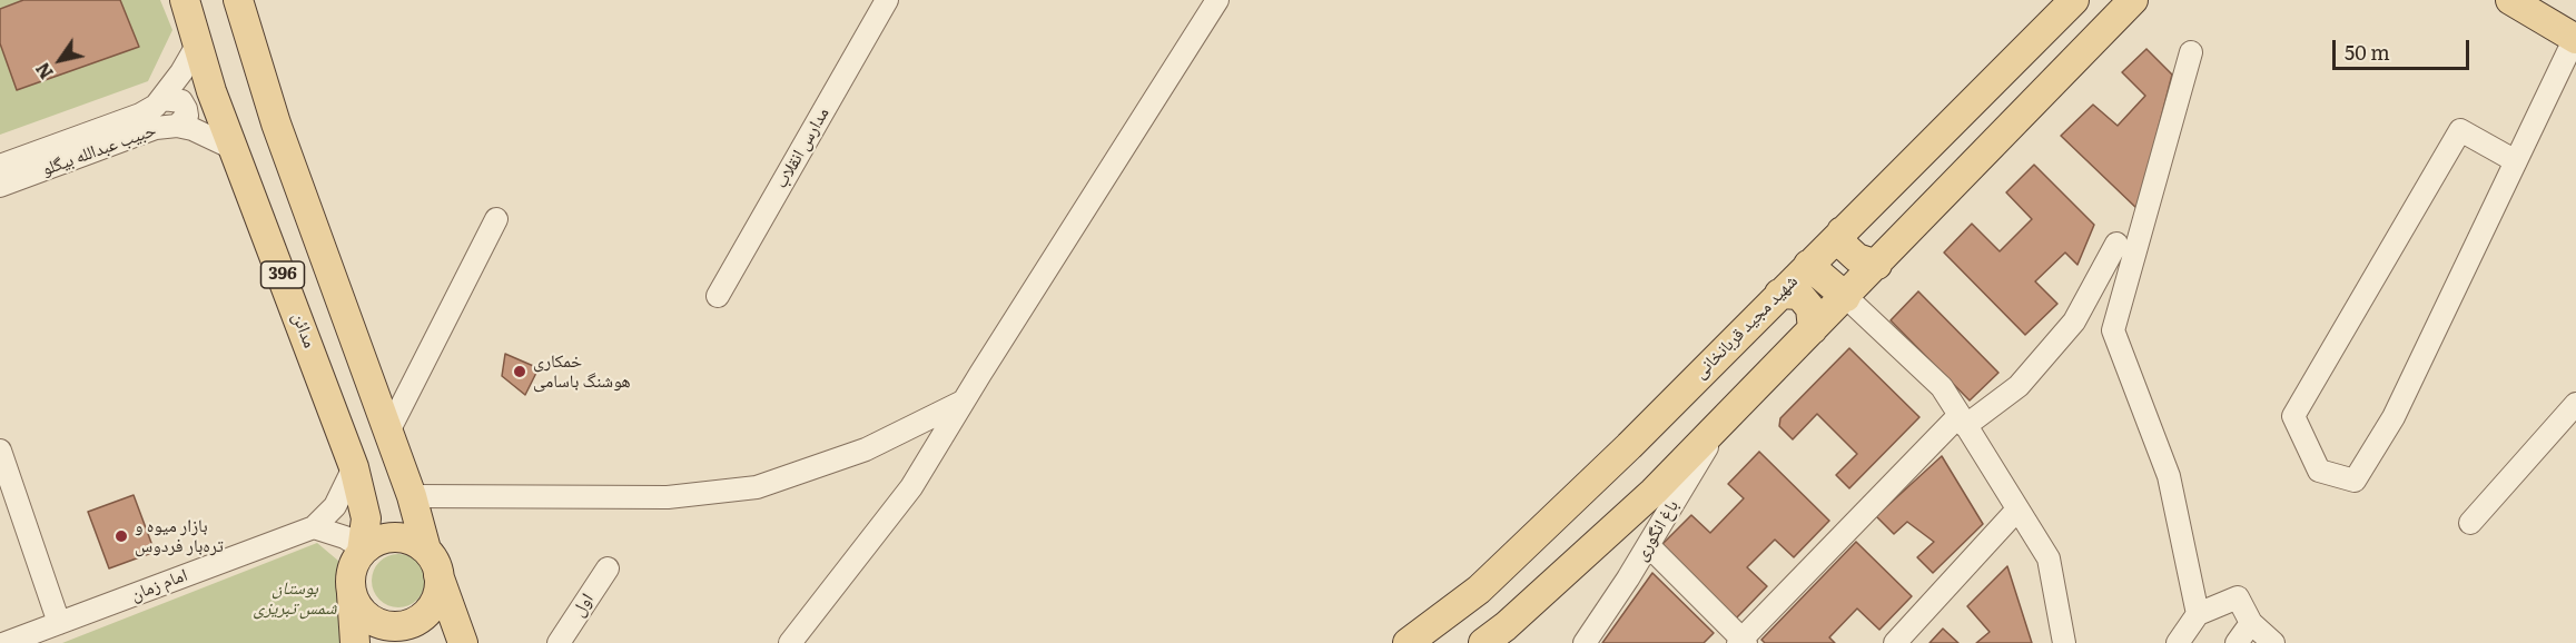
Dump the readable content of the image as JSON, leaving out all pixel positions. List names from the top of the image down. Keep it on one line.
{"streets":{"main road":["396","شهید مجید قربانخانی","مدائن"],"street":["مدارس انقلاب","حبیب عبدالله بیگلو","باغ انگوری","امام زمان","اول"]},"crossings":[["حبیب عبدالله بیگلو","مدائن"],["396","مدائن"]],"parks":["بوستان شمس تبریزی"],"places":["خمکاری هوشنگ باسامی","بازار میوه و تره‌بار فردوس"],"scale_bar":"50 m","north":"bottom left"}
